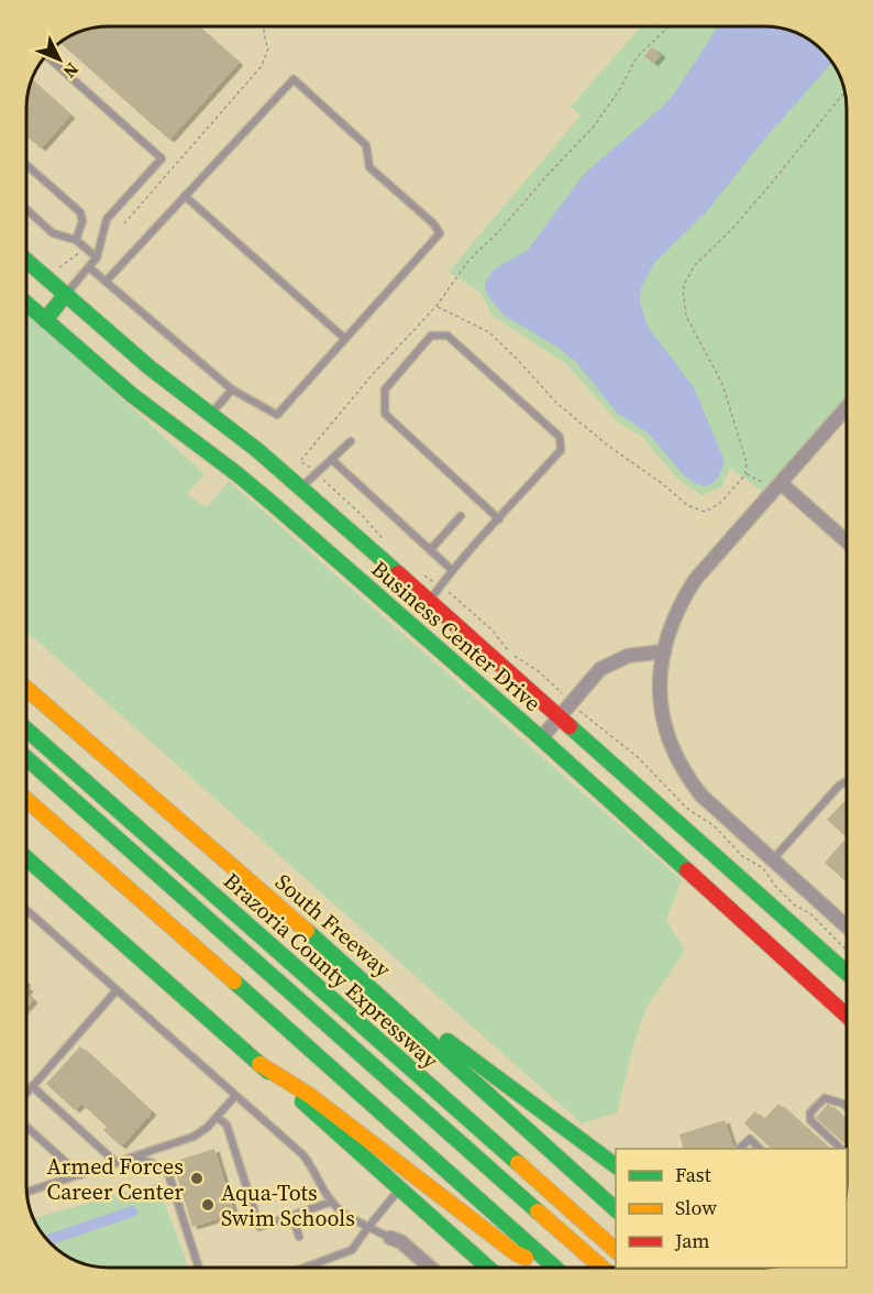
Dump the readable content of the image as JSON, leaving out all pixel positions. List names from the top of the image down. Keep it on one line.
{"streets":{"main road":["Business Center Drive","South Freeway","Brazoria County Expressway"]},"places":["Armed Forces Career Center","Aqua-Tots Swim Schools"],"legend":["Fast","Slow","Jam"],"north":"bottom right"}
